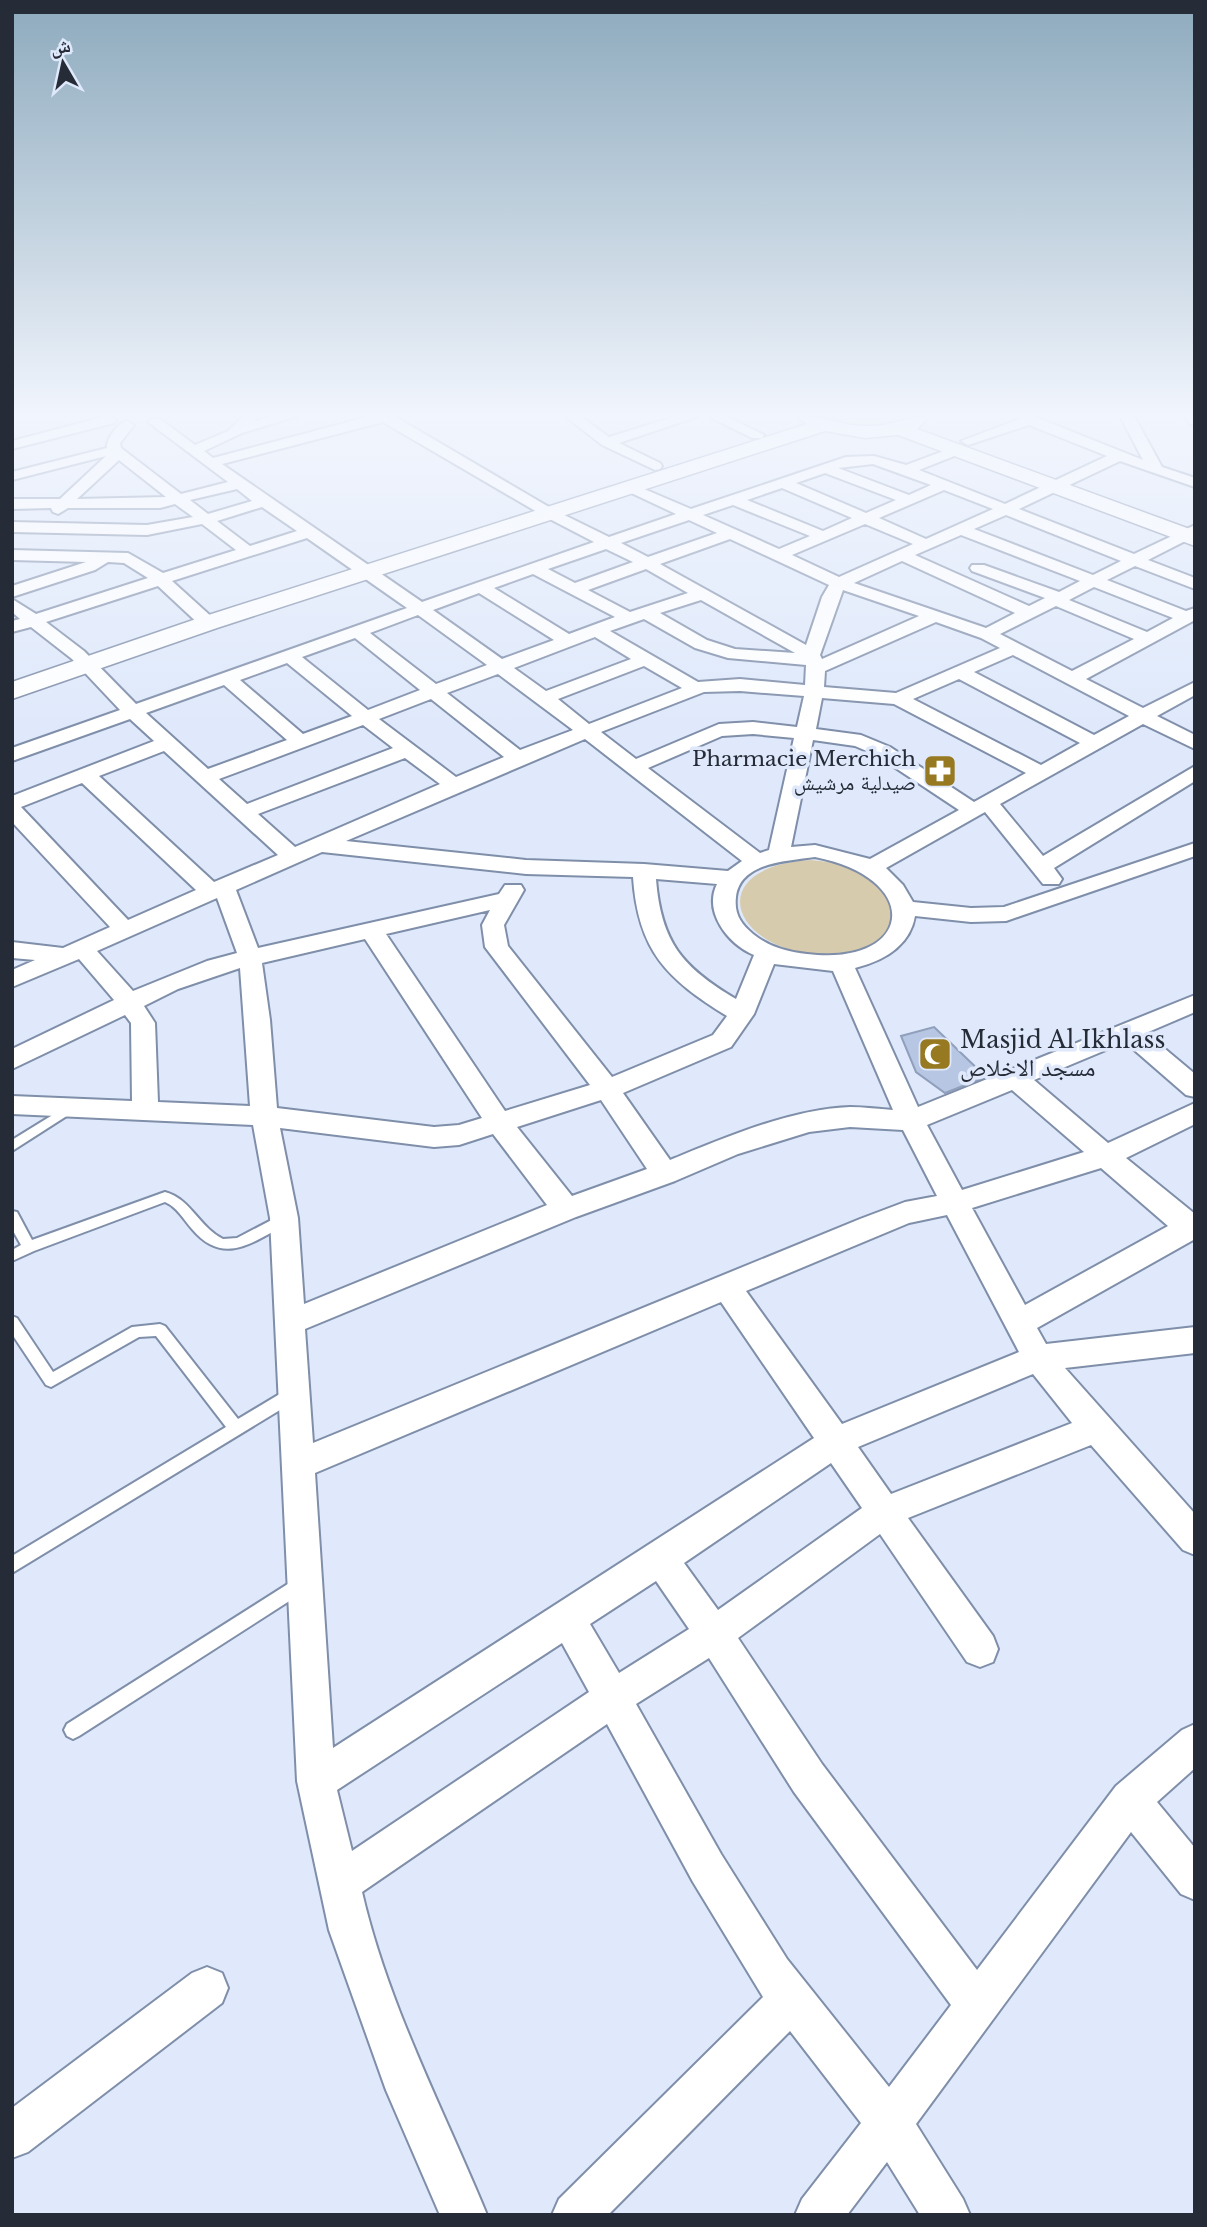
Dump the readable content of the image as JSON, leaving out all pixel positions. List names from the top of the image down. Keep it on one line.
{"places":{"pharmacy":["Pharmacie Merchich صيدلية مرشيش"],"mosque":["Masjid Al Ikhlass مسجد الاخلاص"]},"north":"top"}
